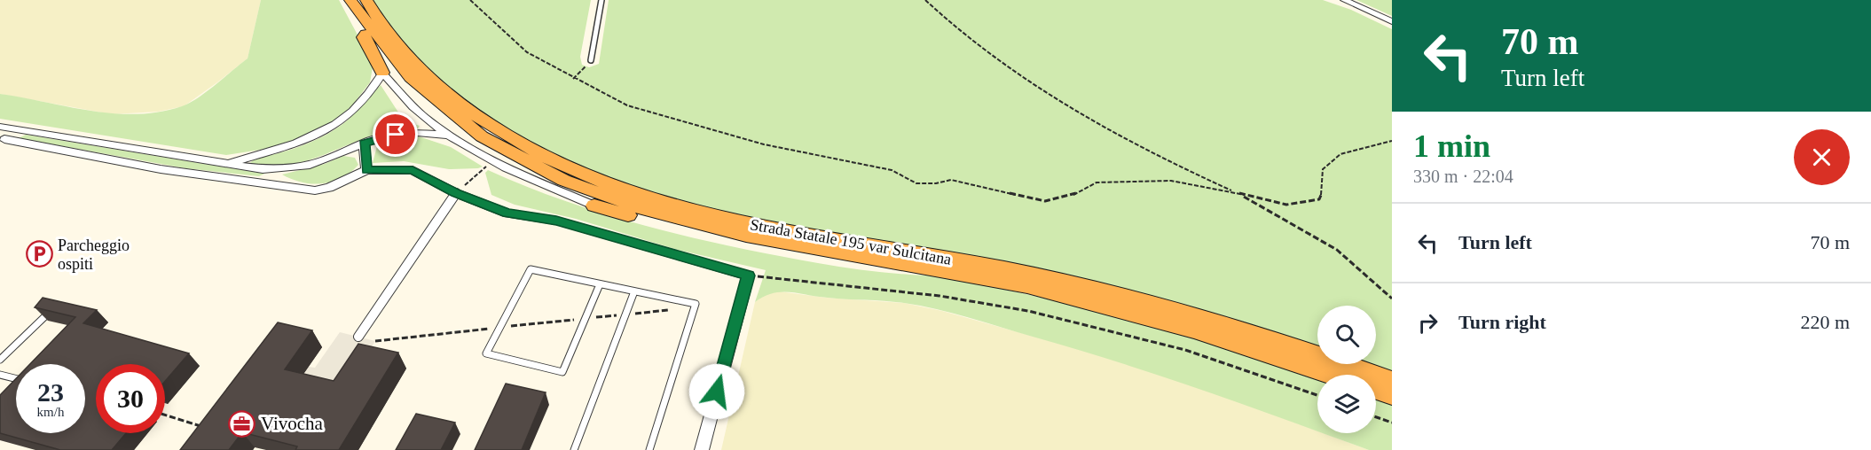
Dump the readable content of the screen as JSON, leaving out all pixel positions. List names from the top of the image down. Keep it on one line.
{"streets":{"highway":["Strada Statale 195 var Sulcitana"]},"places":{"parking":["Parcheggio ospiti"],"office":["Vivocha"]},"page":{"turn":["70 m","Turn left"],"heading":["1 min","330 m · 22:04"],"list":[{"name":"Turn left","value":"70 m"},{"name":"Turn right","value":"220 m"}],"speed":"23 km/h","limit":"30"}}
